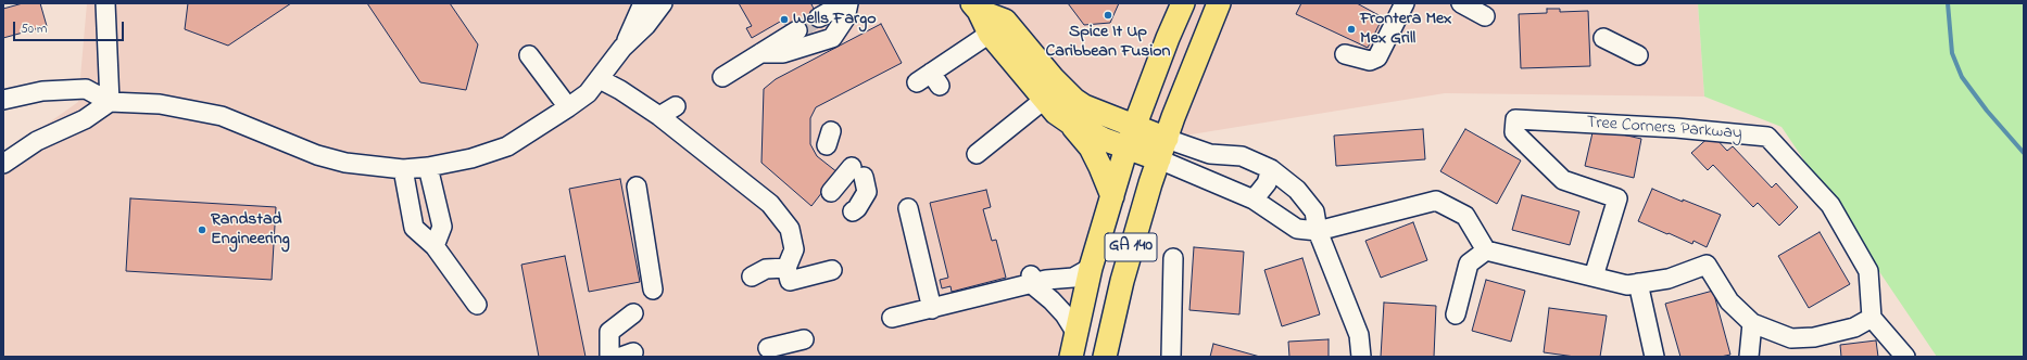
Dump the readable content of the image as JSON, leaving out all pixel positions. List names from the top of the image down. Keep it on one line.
{"streets":{"main road":["GA 140"],"street":["Tree Corners Parkway"]},"places":["Spice It Up Caribbean Fusion","Wells Fargo","Frontera Mex Mex Grill","Randstad Engineering"],"scale_bar":"50 m"}
